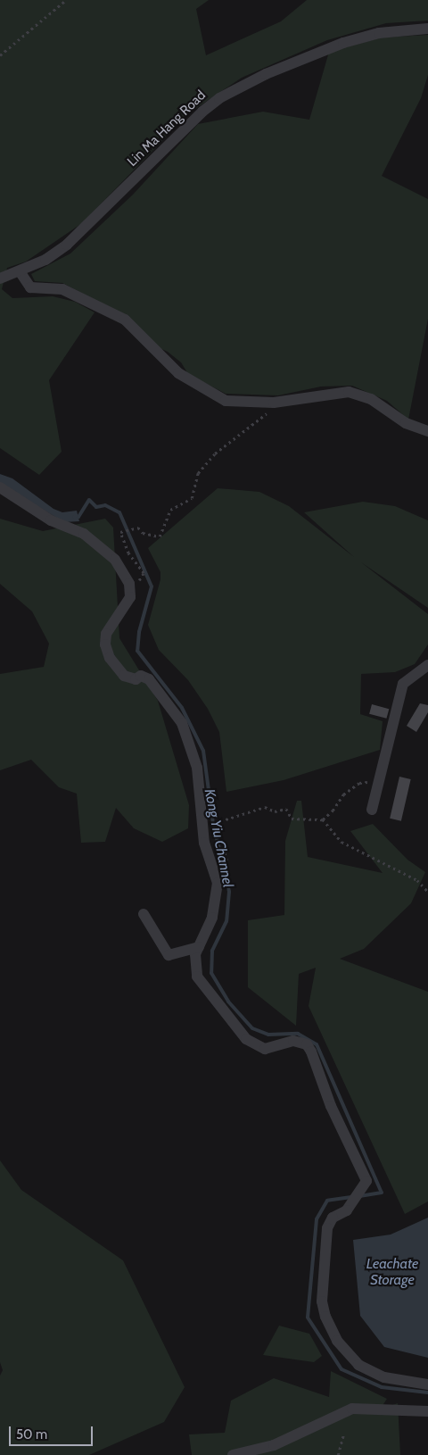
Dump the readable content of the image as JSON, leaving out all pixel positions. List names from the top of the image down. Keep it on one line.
{"streets":{"street":["Lin Ma Hang Road"]},"water":["Kong Yiu Channel","Leachate Storage"],"scale_bar":"50 m"}
